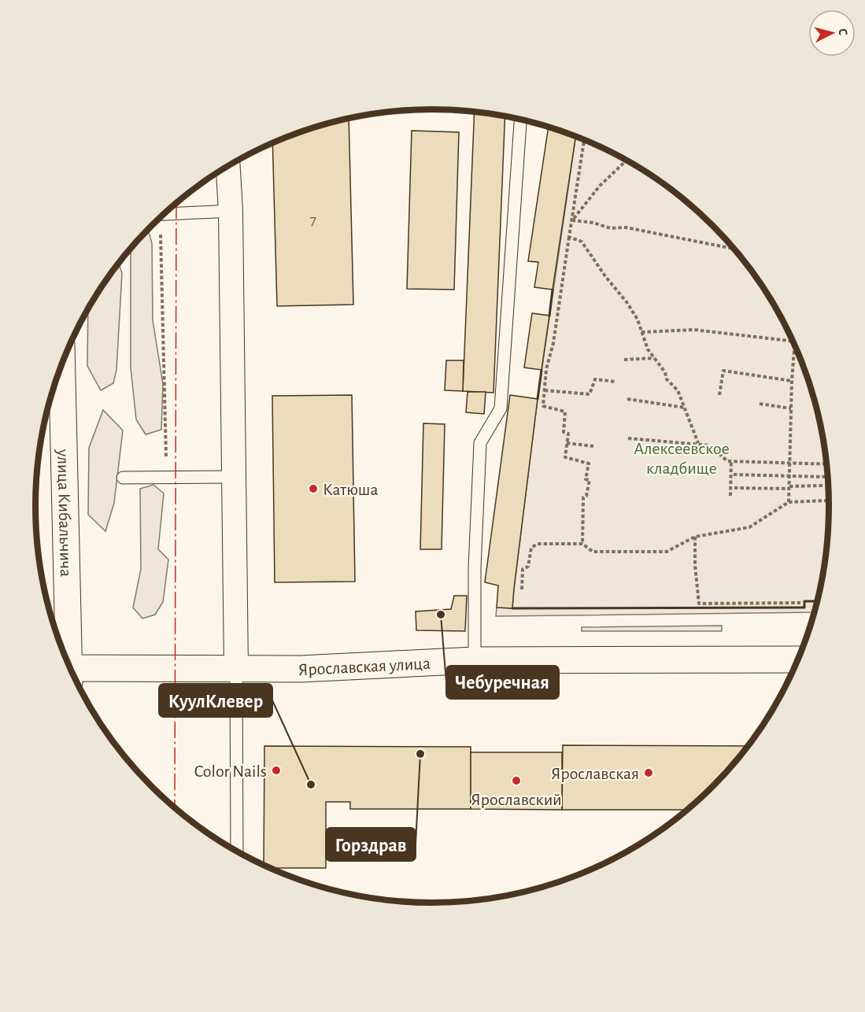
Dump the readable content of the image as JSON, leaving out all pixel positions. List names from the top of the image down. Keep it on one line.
{"streets":{"street":["улица Кибальчича","Ярославская улица"]},"parks":["Алексеевское кладбище"],"places":["Катюша","Чебуречная","Горздрав","Color Nails","Ярославская","Ярославский","КуулКлевер"],"house_numbers":["7"],"north":"right"}
